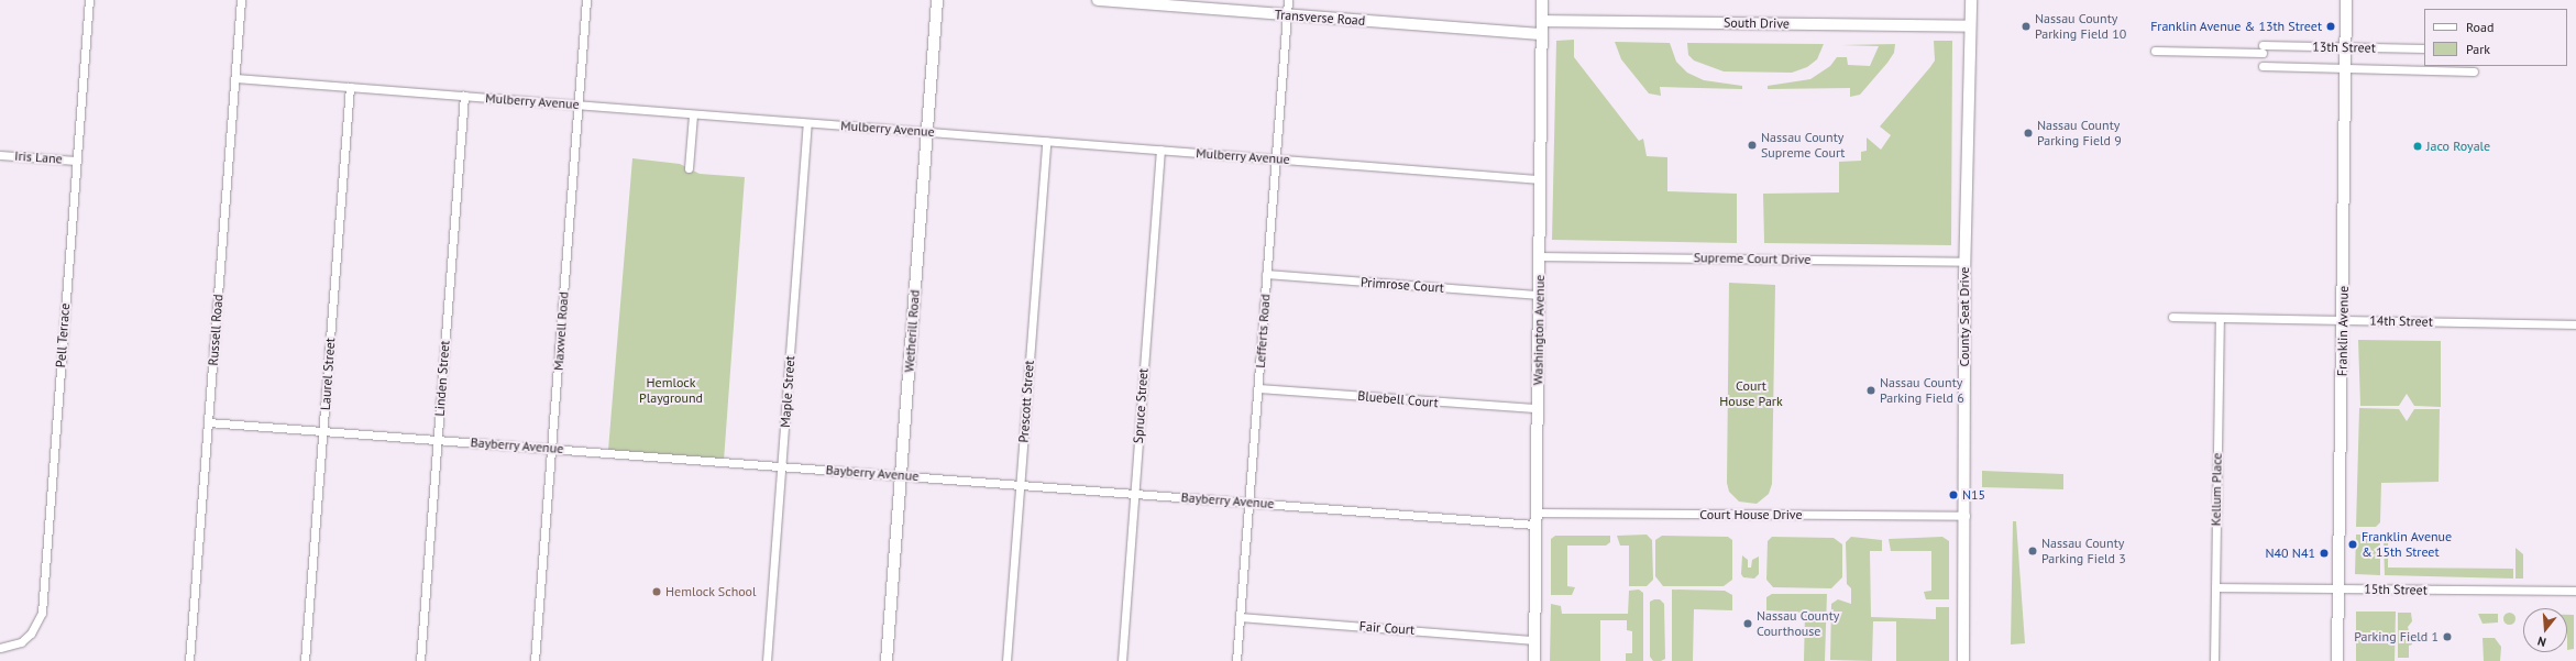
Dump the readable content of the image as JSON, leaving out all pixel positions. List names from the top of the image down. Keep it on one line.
{"streets":{"street":["Transverse Road","South Drive","13th Street","Mulberry Avenue","Iris Lane","Supreme Court Drive","Primrose Court","County Seat Drive","14th Street","Russell Road","Washington Avenue","Maxwell Road","Wetherill Road","Lefferts Road","Franklin Avenue","Pell Terrace","Laurel Street","Linden Street","Maple Street","Bluebell Court","Prescott Street","Spruce Street","Bayberry Avenue","Kellum Place","Court House Drive","15th Street","Fair Court"]},"crossings":[["Transverse Road","Washington Avenue"],["Transverse Road","Lefferts Road"],["South Drive","County Seat Drive"],["South Drive","Washington Avenue"],["13th Street","Franklin Avenue"],["Mulberry Avenue","Russell Road"],["Mulberry Avenue","Washington Avenue"],["Mulberry Avenue","Maxwell Road"],["Mulberry Avenue","Wetherill Road"],["Mulberry Avenue","Lefferts Road"],["Mulberry Avenue","Laurel Street"],["Mulberry Avenue","Linden Street"],["Mulberry Avenue","Maple Street"],["Mulberry Avenue","Prescott Street"],["Mulberry Avenue","Spruce Street"],["Iris Lane","Pell Terrace"],["Supreme Court Drive","County Seat Drive"],["Supreme Court Drive","Washington Avenue"],["Primrose Court","Washington Avenue"],["Primrose Court","Lefferts Road"],["County Seat Drive","Court House Drive"],["14th Street","Franklin Avenue"],["14th Street","Kellum Place"],["Russell Road","Bayberry Avenue"],["Washington Avenue","Bluebell Court"],["Washington Avenue","Bayberry Avenue"],["Washington Avenue","Court House Drive"],["Washington Avenue","Fair Court"],["Maxwell Road","Bayberry Avenue"],["Wetherill Road","Bayberry Avenue"],["Lefferts Road","Bluebell Court"],["Lefferts Road","Bayberry Avenue"],["Lefferts Road","Fair Court"],["Franklin Avenue","15th Street"],["Laurel Street","Bayberry Avenue"],["Linden Street","Bayberry Avenue"],["Maple Street","Bayberry Avenue"],["Prescott Street","Bayberry Avenue"],["Spruce Street","Bayberry Avenue"],["Kellum Place","15th Street"]],"parks":["Hemlock Playground","Court House Park"],"places":["Nassau County Parking Field 10","Franklin Avenue & 13th Street","Nassau County Parking Field 9","Nassau County Supreme Court","Jaco Royale","Nassau County Parking Field 6","N15","Franklin Avenue & 15th Street","Nassau County Parking Field 3","N40 N41","Hemlock School","Nassau County Courthouse","Parking Field 1"],"legend":["Road","Park"],"north":"bottom"}
